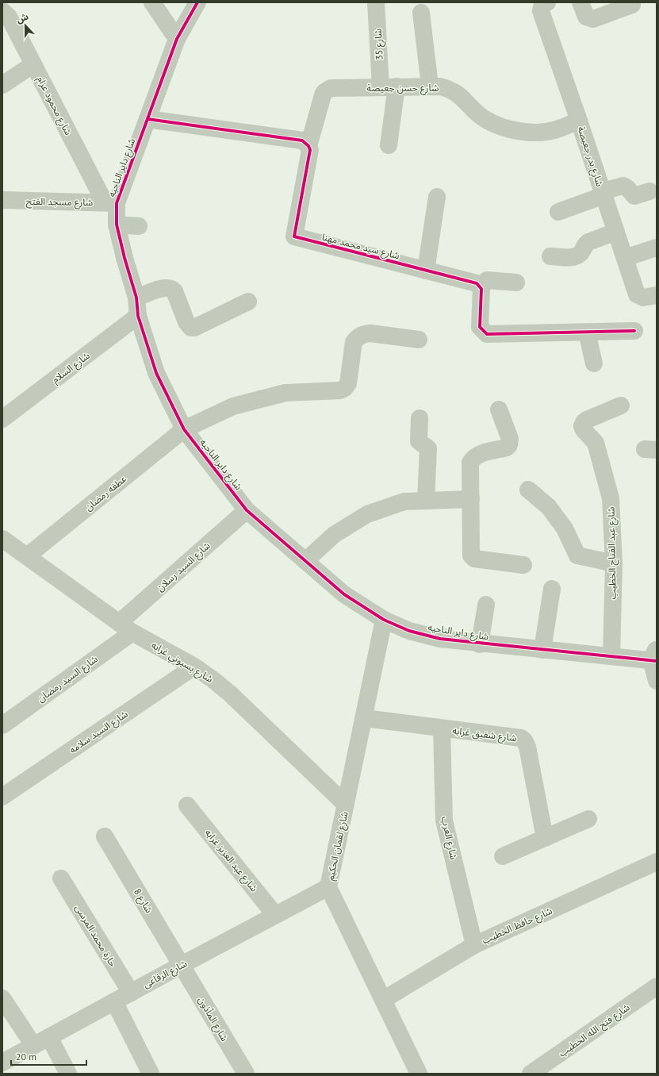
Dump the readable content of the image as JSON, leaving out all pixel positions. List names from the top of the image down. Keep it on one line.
{"streets":{"street":["شارع 35","شارع حسن جعيصة","شارع محمود عزام","شارع بدر جعيصة","شارع داير الناحيه","شارع مسجد الفتح","شارع سيد محمد مهنا","شارع السلام","عطفه رمضان","شارع عبد الفتاح الخطيب","شارع السيد رسلان","شارع بسيوني غرابه","شارع السيد رمضان","شارع السيد سلامه","شارع شفيق غرابه","شارع العرب","شارع لقمان الحكيم","شارع عبد العزيز غرابه","شارع 8","شارع حافظ الخطيب","حارة محمد المرسى","شارع الرفاعى","شارع المأذون","شارع فتح الله الخطيب"]},"crossings":[["شارع 35","شارع حسن جعيصة"],["شارع حسن جعيصة","شارع بدر جعيصة"],["شارع حسن جعيصة","شارع سيد محمد مهنا"],["شارع محمود عزام","شارع داير الناحيه"],["شارع محمود عزام","شارع مسجد الفتح"],["شارع داير الناحيه","شارع مسجد الفتح"],["شارع داير الناحيه","شارع السلام"],["شارع داير الناحيه","عطفه رمضان"],["شارع داير الناحيه","شارع عبد الفتاح الخطيب"],["شارع داير الناحيه","شارع السيد رسلان"],["شارع داير الناحيه","شارع لقمان الحكيم"],["عطفه رمضان","شارع بسيوني غرابه"],["شارع السيد رسلان","شارع بسيوني غرابه"],["شارع السيد رسلان","شارع السيد رمضان"],["شارع بسيوني غرابه","شارع السيد رمضان"],["شارع بسيوني غرابه","شارع السيد سلامه"],["شارع بسيوني غرابه","شارع لقمان الحكيم"],["شارع شفيق غرابه","شارع العرب"],["شارع شفيق غرابه","شارع لقمان الحكيم"],["شارع العرب","شارع حافظ الخطيب"],["شارع لقمان الحكيم","شارع حافظ الخطيب"],["شارع لقمان الحكيم","شارع الرفاعى"],["شارع عبد العزيز غرابه","شارع الرفاعى"],["شارع 8","شارع الرفاعى"],["شارع 8","شارع المأذون"],["حارة محمد المرسى","شارع الرفاعى"],["شارع الرفاعى","شارع المأذون"]],"scale_bar":"20 m","north":"top"}
